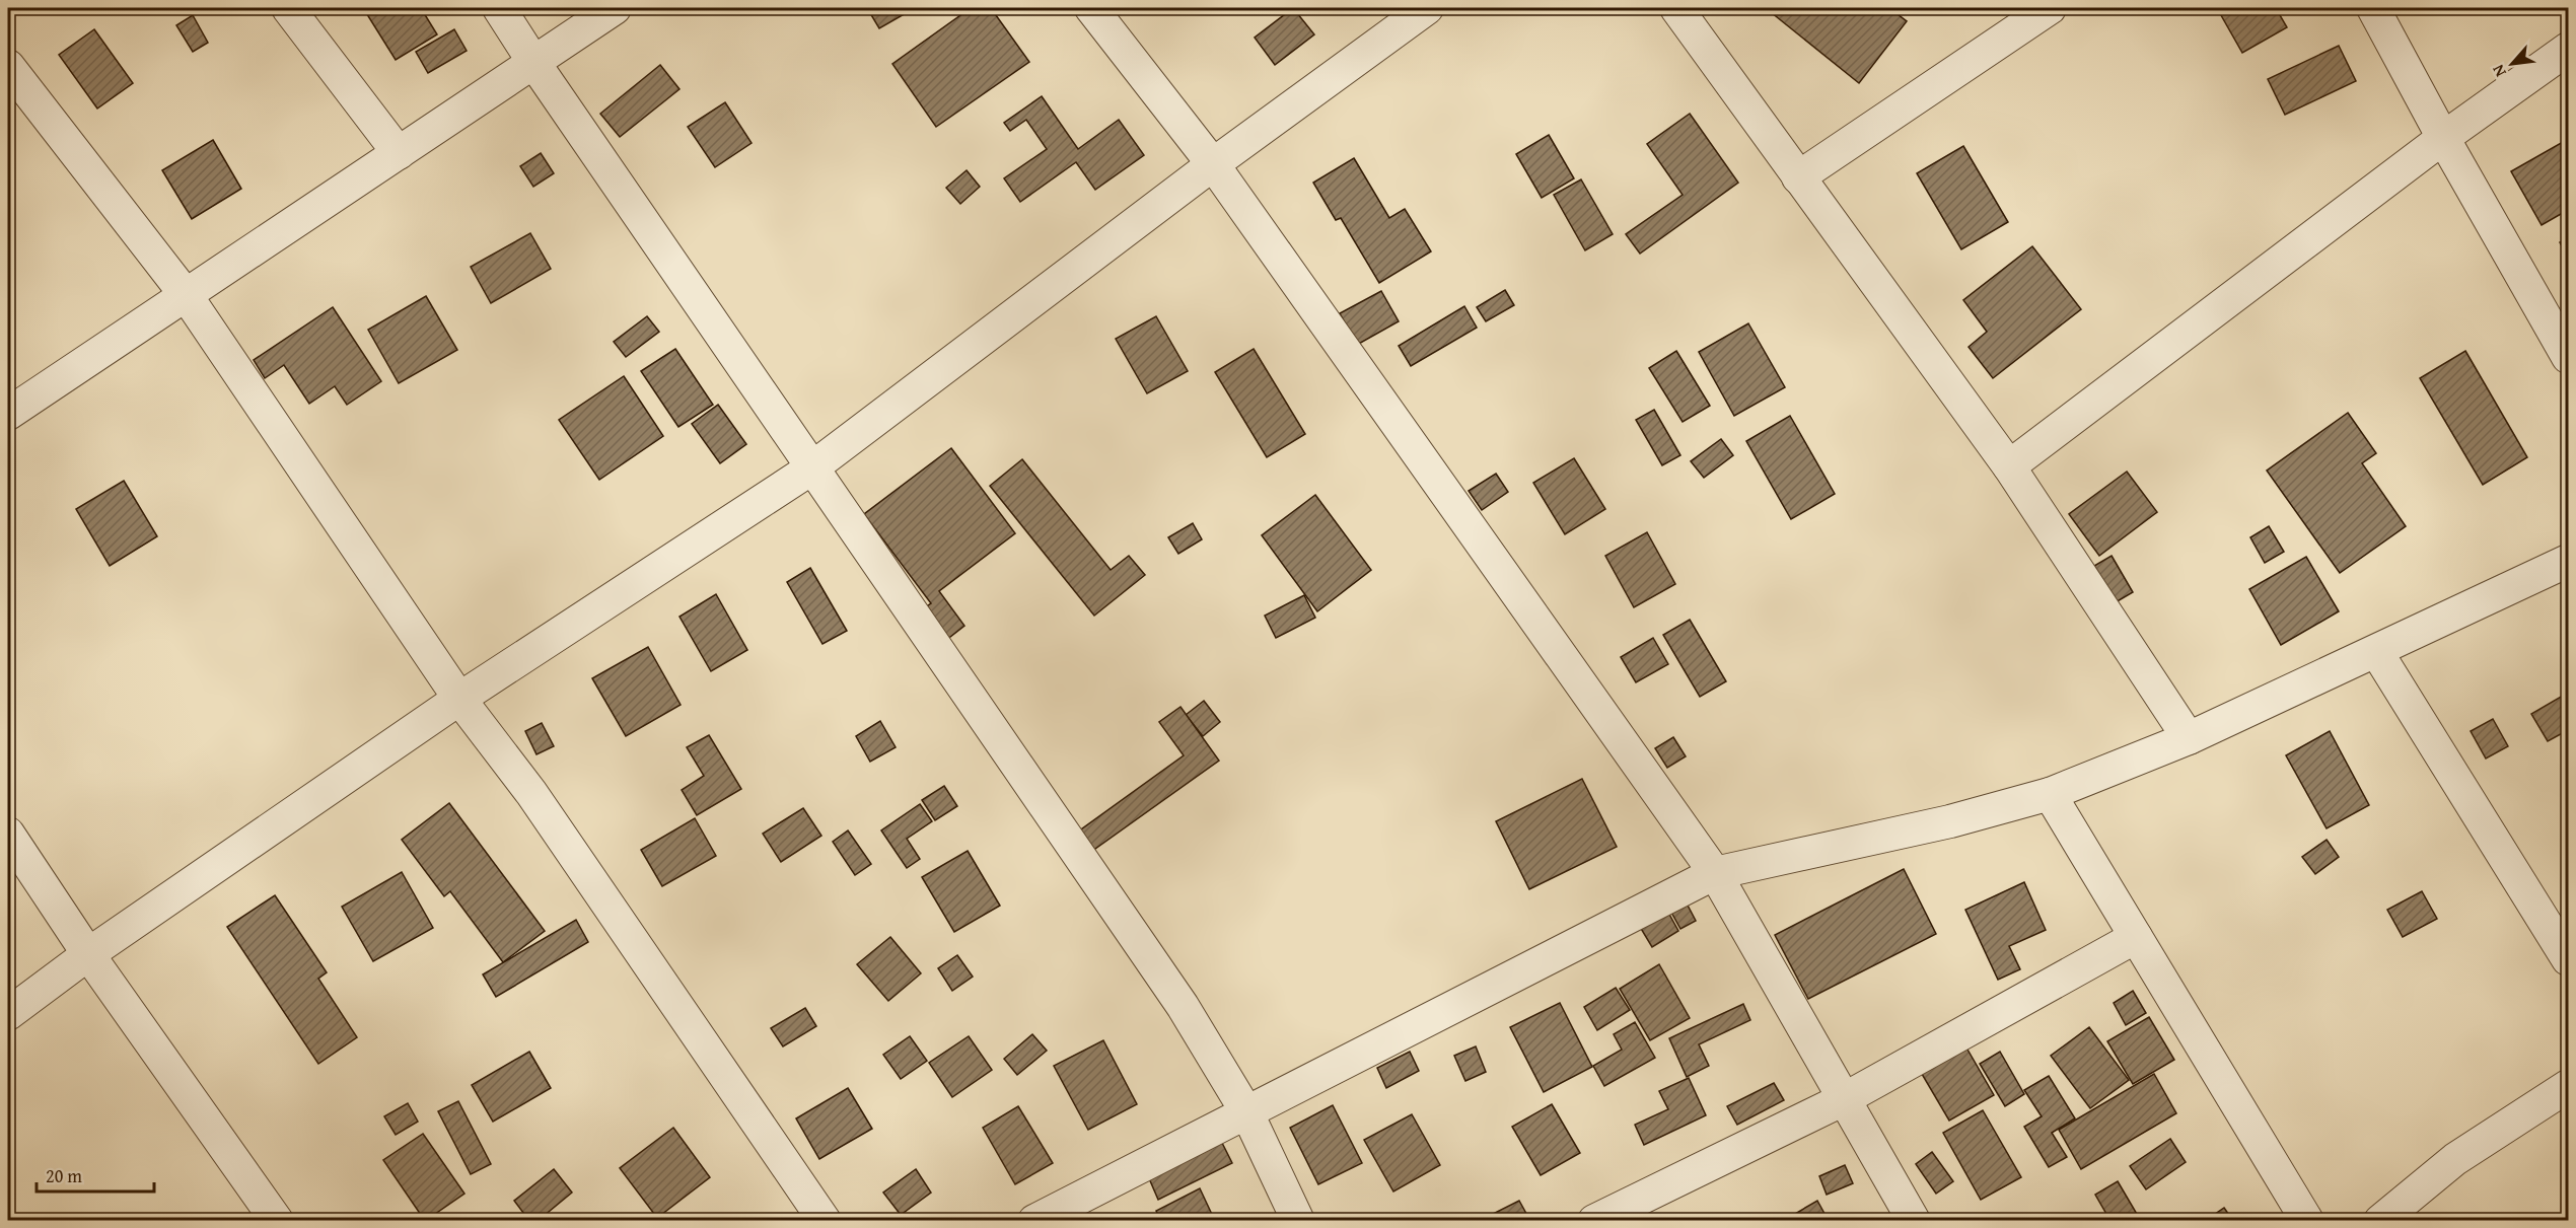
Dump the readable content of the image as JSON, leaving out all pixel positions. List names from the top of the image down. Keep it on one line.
{"scale_bar":"20 m","north":"bottom left"}
